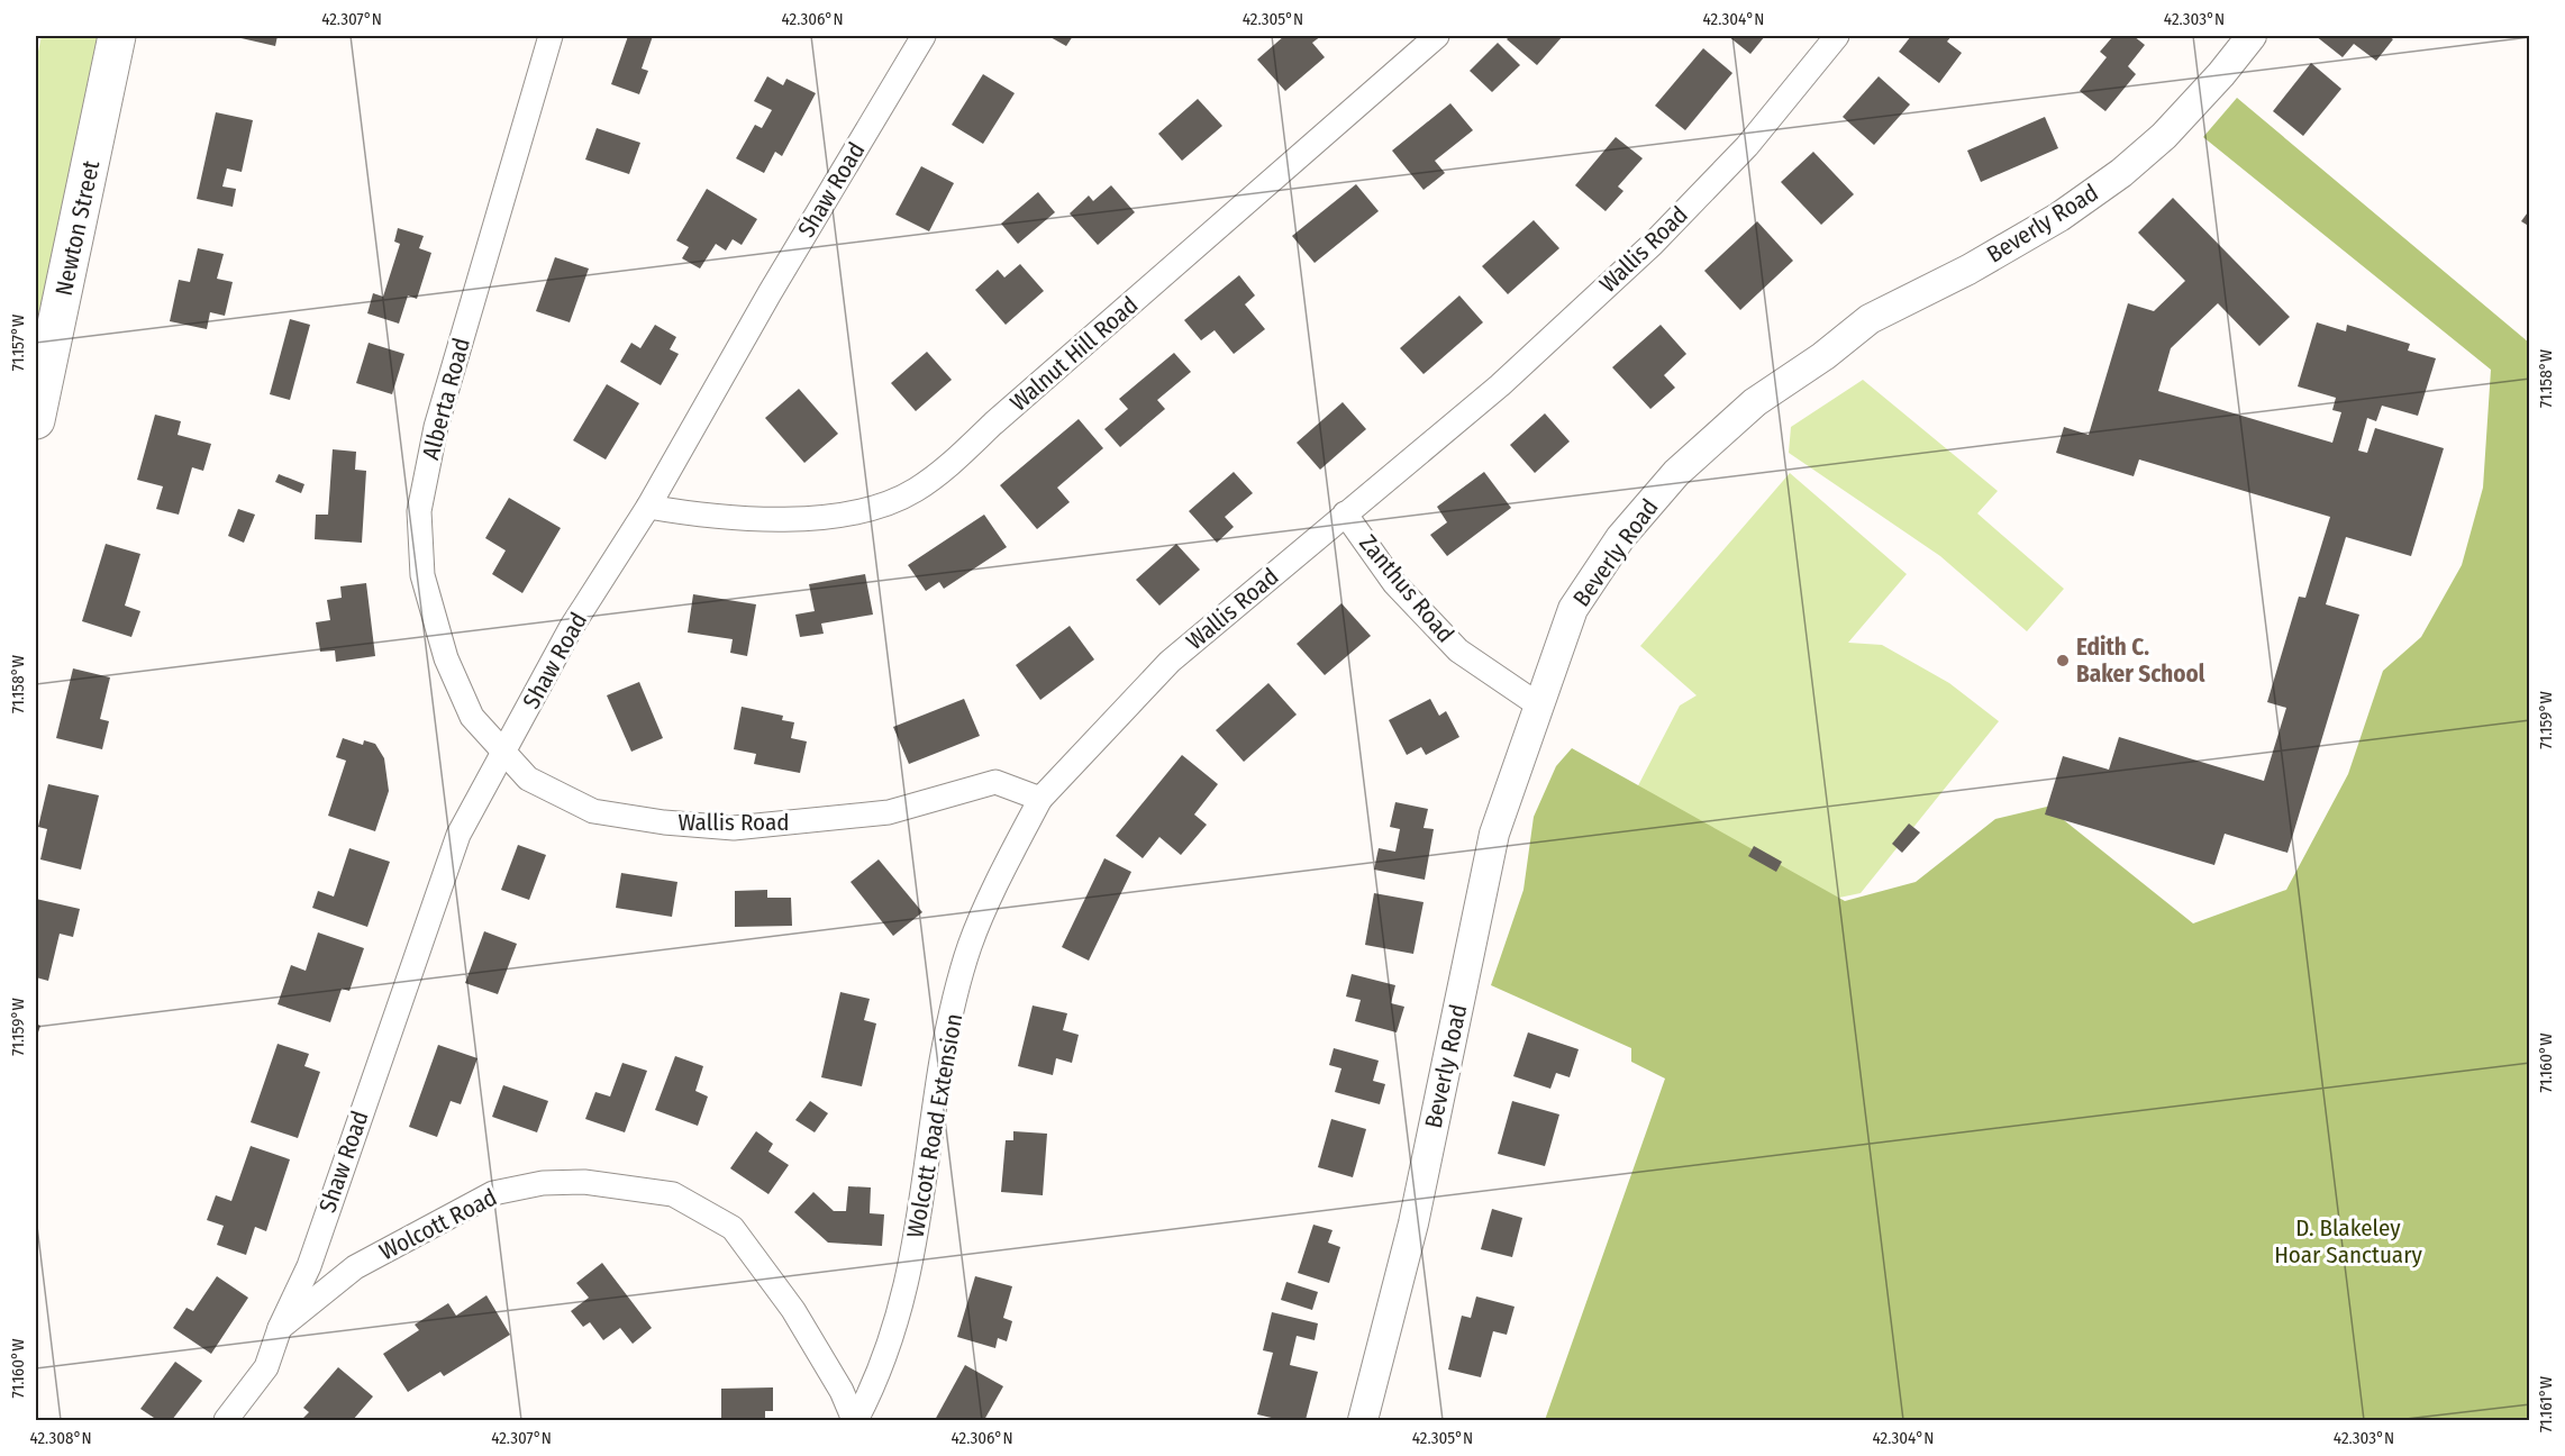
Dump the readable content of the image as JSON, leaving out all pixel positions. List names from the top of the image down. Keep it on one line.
{"streets":{"main road":["Newton Street"],"street":["Shaw Road","Beverly Road","Wallis Road","Walnut Hill Road","Alberta Road","Zanthus Road","Wolcott Road Extension","Wolcott Road"]},"crossings":[["Shaw Road","Wallis Road"],["Shaw Road","Walnut Hill Road"],["Shaw Road","Alberta Road"],["Shaw Road","Wolcott Road"],["Beverly Road","Zanthus Road"],["Wallis Road","Alberta Road"],["Wallis Road","Zanthus Road"],["Wallis Road","Wolcott Road Extension"],["Wolcott Road Extension","Wolcott Road"]],"parks":["D. Blakeley Hoar Sanctuary"],"places":["Edith C. Baker School"],"coordinates":["42.307°N","42.306°N","42.305°N","42.304°N","42.303°N","71.157°W","71.158°W","71.159°W","71.160°W","71.161°W","42.308°N"]}
